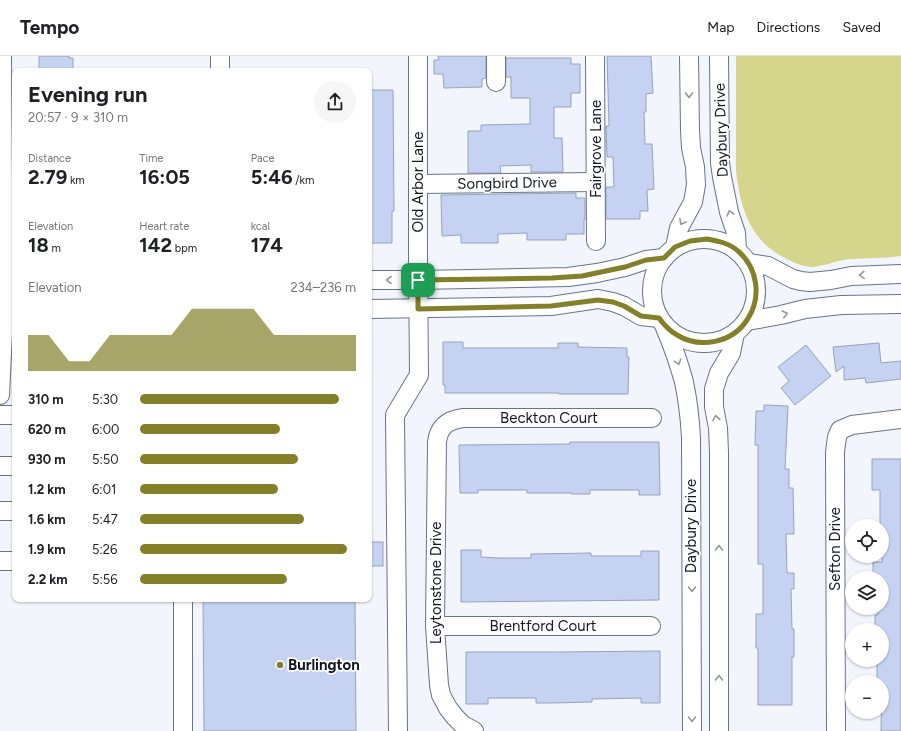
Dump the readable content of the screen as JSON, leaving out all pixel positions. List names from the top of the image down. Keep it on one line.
{"streets":{"street":["Daybury Drive","Fairgrove Lane","Old Arbor Lane","Songbird Drive","Beckton Court","Sefton Drive","Leytonstone Drive","Brentford Court"]},"crossings":[["Fairgrove Lane","Songbird Drive"],["Old Arbor Lane","Songbird Drive"],["Beckton Court","Leytonstone Drive"],["Leytonstone Drive","Brentford Court"]],"places":["Burlington"],"page":{"header":"Tempo","nav":["Map","Directions","Saved"],"heading":["Evening run","20:57 · 9 × 310 m"],"stats":[["Distance","2.79 km"],["Time","16:05"],["Pace","5:46 /km"],["Elevation","18 m"],["Heart rate","142 bpm"],["kcal","174"]],"chart":["Elevation","234–236 m"],"list":[{"name":"310 m","note":"5:30"},{"name":"620 m","note":"6:00"},{"name":"930 m","note":"5:50"},{"name":"1.2 km","note":"6:01"},{"name":"1.6 km","note":"5:47"},{"name":"1.9 km","note":"5:26"},{"name":"2.2 km","note":"5:56"}],"map_buttons":["+","−"]}}
